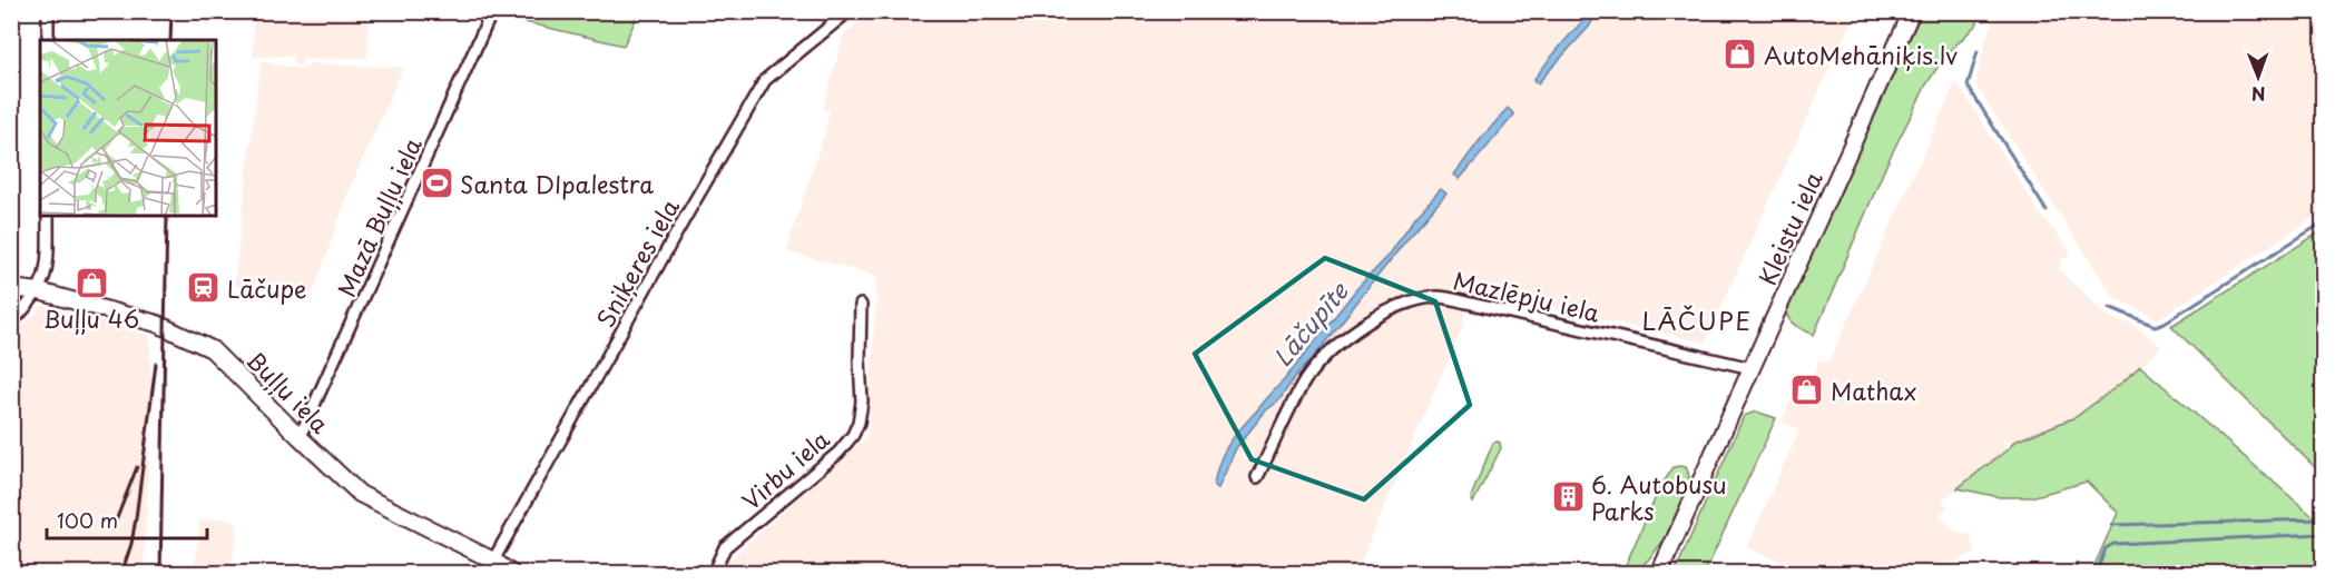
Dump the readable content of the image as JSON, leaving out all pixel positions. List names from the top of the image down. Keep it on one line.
{"streets":{"main road":["Kleistu iela","Buļļu iela"],"street":["Mazā Buļļu iela","Sniķeres iela","Mazlēpju iela","Virbu iela"]},"crossings":[["Mazā Buļļu iela","Buļļu iela"],["Kleistu iela","Mazlēpju iela"],["Sniķeres iela","Buļļu iela"]],"districts":["LĀČUPE"],"water":["Lāčupīte"],"places":{"shop":["AutoMehāniķis.lv","Buļļu 46","Mathax"],"sports":["Santa DIpalestra"],"station":["Lāčupe"],"building":["6. Autobusu Parks"]},"scale_bar":"100 m","north":"bottom"}
